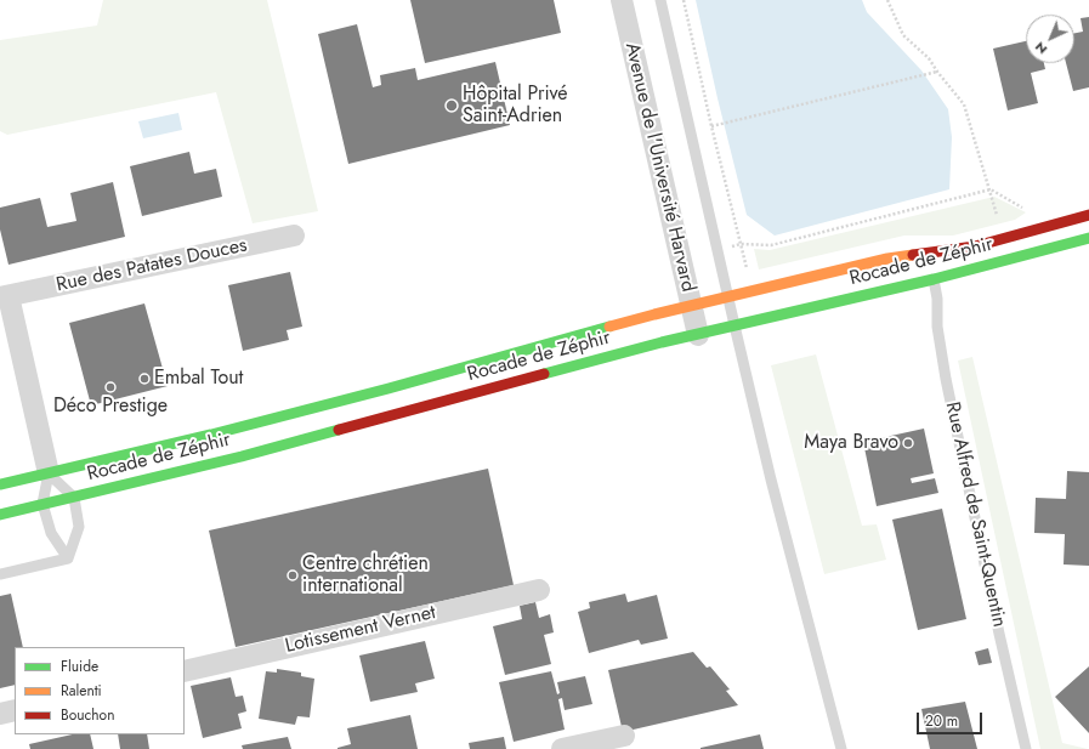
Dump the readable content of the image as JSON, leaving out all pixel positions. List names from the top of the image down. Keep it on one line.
{"streets":{"main road":["Rocade de Zéphir"],"street":["Avenue de l'Université Harvard","Rue des Patates Douces","Lotissement Vernet"],"lane":["Rue Alfred de Saint-Quentin"]},"crossings":[["Avenue de l'Université Harvard","Rocade de Zéphir"],["Rocade de Zéphir","Rue des Patates Douces"],["Rocade de Zéphir","Rue Alfred de Saint-Quentin"]],"places":["Hôpital Privé Saint-Adrien","Embal Tout","Déco Prestige","Maya Bravo","Centre chrétien international"],"legend":["Fluide","Ralenti","Bouchon"],"scale_bar":"20 m","north":"bottom left"}
